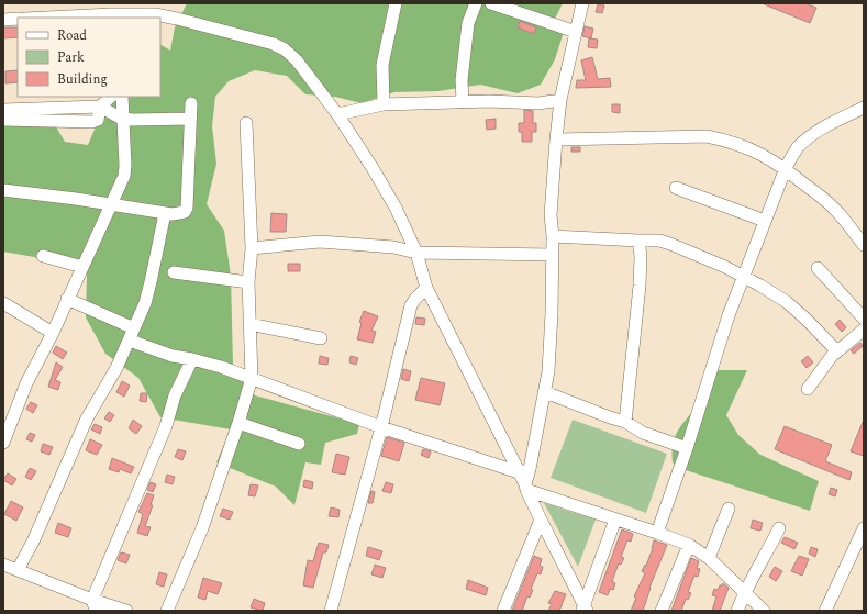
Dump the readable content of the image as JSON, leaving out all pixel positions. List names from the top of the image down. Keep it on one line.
{"legend":["Road","Park","Building"]}
